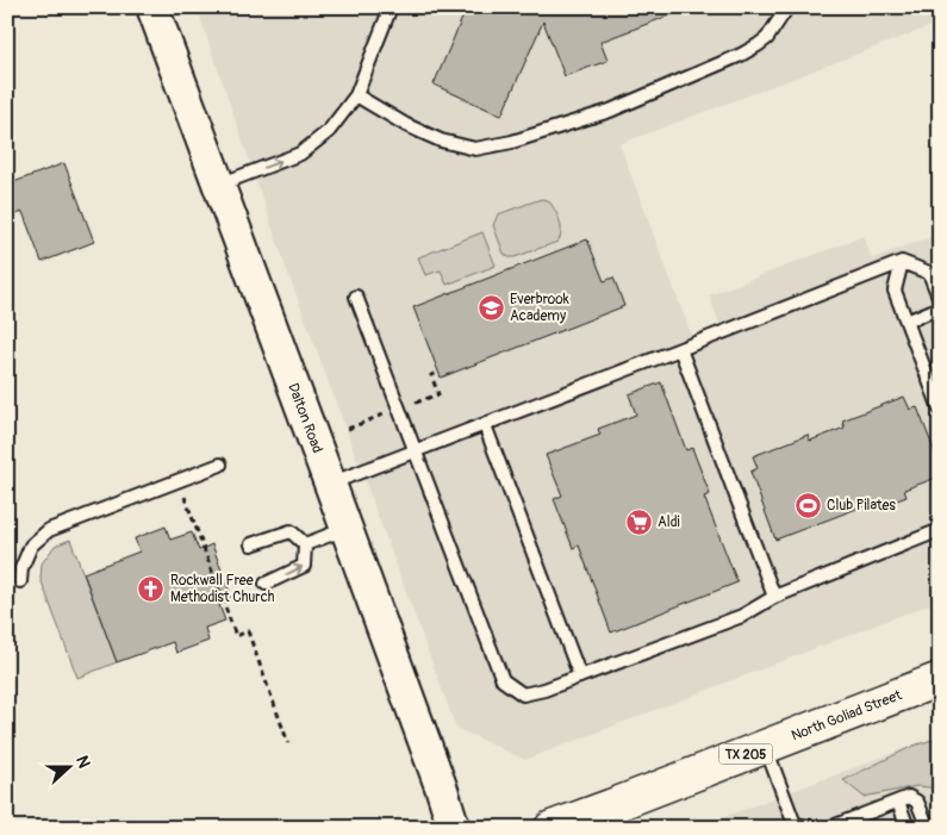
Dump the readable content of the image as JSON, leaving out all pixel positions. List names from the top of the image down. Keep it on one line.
{"streets":{"main road":["North Goliad Street","TX 205"],"street":["Dalton Road"]},"places":{"school or university":["Everbrook Academy"],"sports":["Club Pilates"],"supermarket":["Aldi"],"church":["Rockwall Free Methodist Church"]},"north":"right"}
